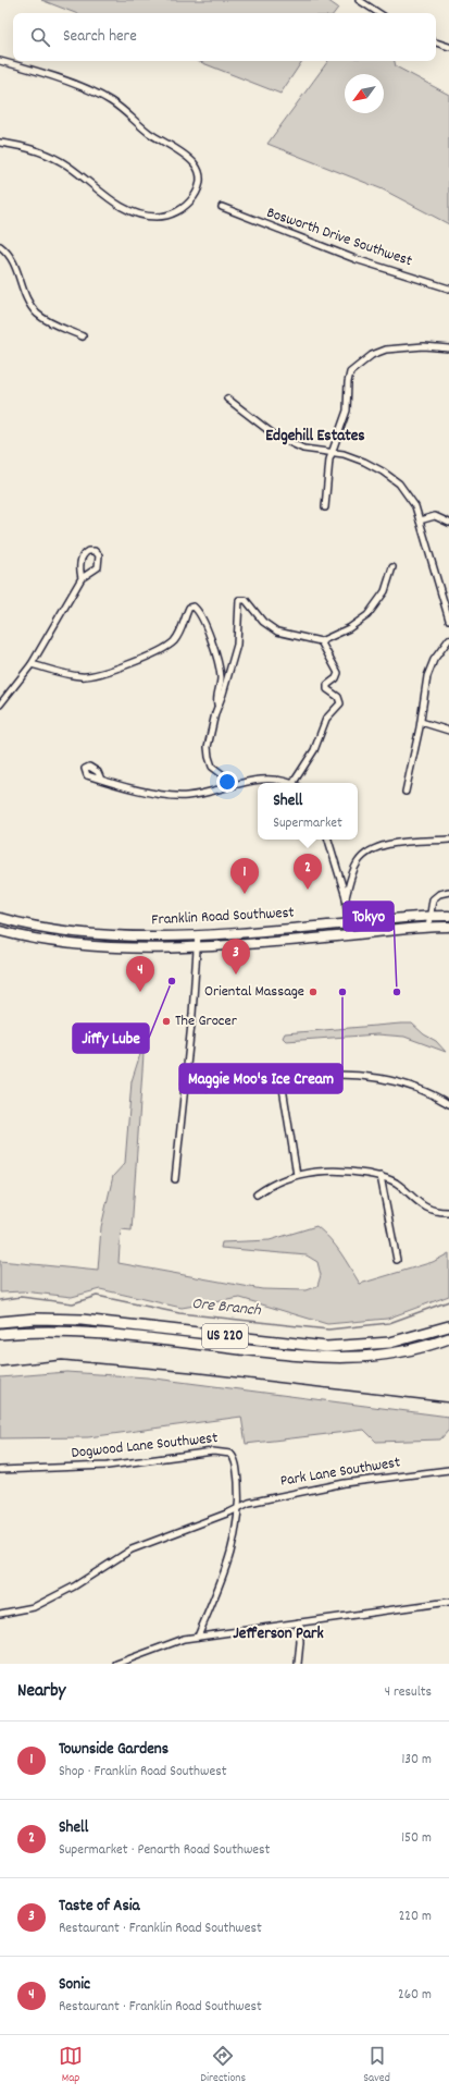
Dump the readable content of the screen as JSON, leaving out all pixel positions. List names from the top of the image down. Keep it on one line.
{"streets":{"highway":["US 220"],"main road":["Franklin Road Southwest"],"street":["Bosworth Drive Southwest","Dogwood Lane Southwest","Park Lane Southwest"]},"crossings":[["Dogwood Lane Southwest","Park Lane Southwest"]],"districts":["Edgehill Estates","Jefferson Park"],"water":["Ore Branch"],"places":["Jiffy Lube","Oriental Massage","Maggie Moo's Ice Cream","Tokyo","The Grocer"],"north":"bottom left","page":{"search":"Search here","popup":["Shell","Supermarket"],"pins":["2","1","3","4"],"heading":["Nearby","4 results"],"list":[{"mark":"1","name":"Townside Gardens","note":"Shop · Franklin Road Southwest","value":"130 m"},{"mark":"2","name":"Shell","note":"Supermarket · Penarth Road Southwest","value":"150 m"},{"mark":"3","name":"Taste of Asia","note":"Restaurant · Franklin Road Southwest","value":"220 m"},{"mark":"4","name":"Sonic","note":"Restaurant · Franklin Road Southwest","value":"260 m"}],"nav":["Map","Directions","Saved"]}}
